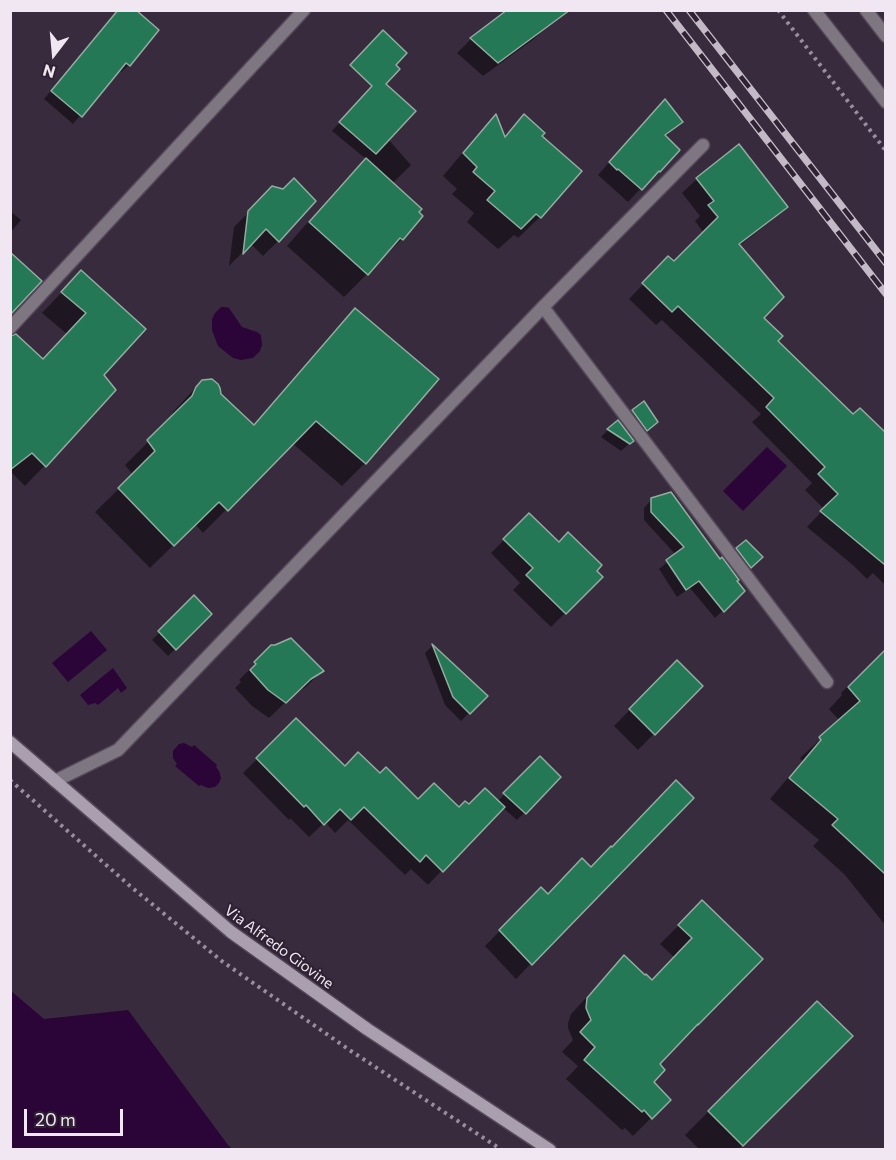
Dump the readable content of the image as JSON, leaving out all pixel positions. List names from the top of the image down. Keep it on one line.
{"streets":{"main road":["Via Alfredo Giovine"]},"scale_bar":"20 m","north":"bottom"}
